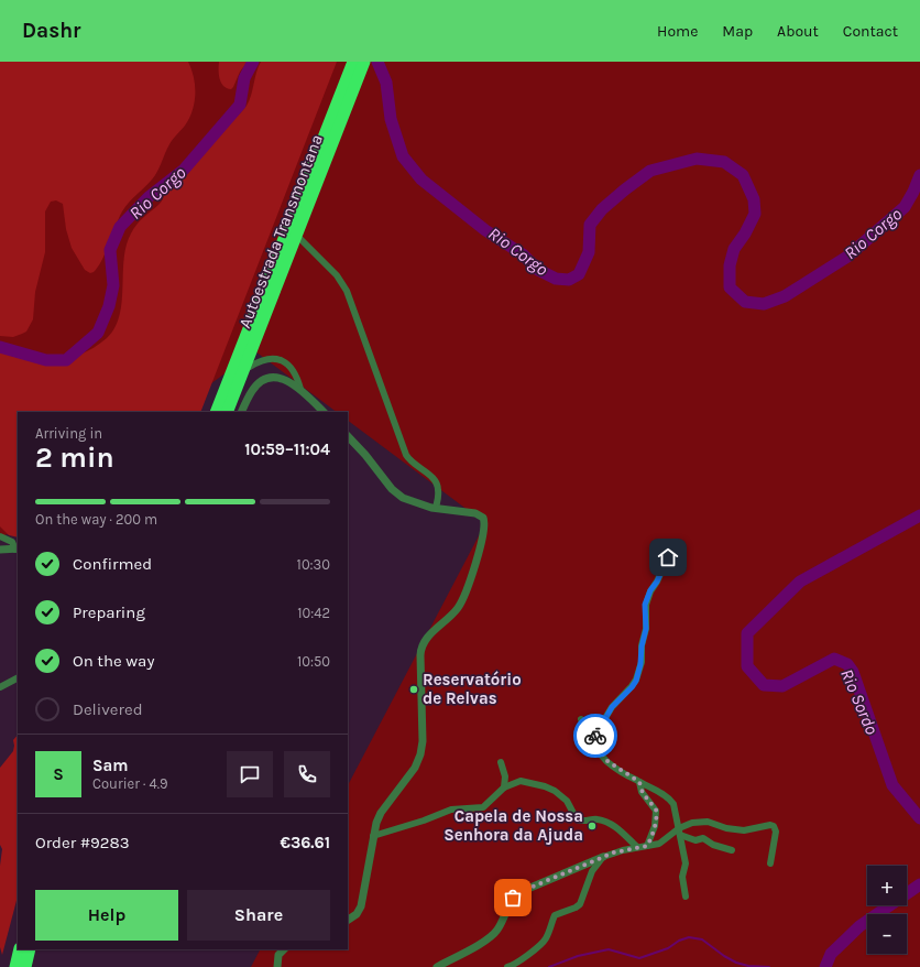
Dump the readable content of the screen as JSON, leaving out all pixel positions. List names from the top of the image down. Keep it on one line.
{"streets":{"highway":["Autoestrada Transmontana"]},"water":["Rio Corgo","Rio Sordo"],"places":["Reservatório de Relvas","Capela de Nossa Senhora da Ajuda"],"page":{"header":"Dashr","nav":["Home","Map","About","Contact"],"heading":["2 min","Arriving in","10:59–11:04"],"panel":["Sam","Courier · 4.9","Order #9283","€36.61"],"bar":"On the way · 200 m","list":[["Confirmed","10:30"],["Preparing","10:42"],["On the way","10:50"],"Delivered"],"round":"S","map_buttons":["+","−"],"buttons":["Help","Share"]}}
